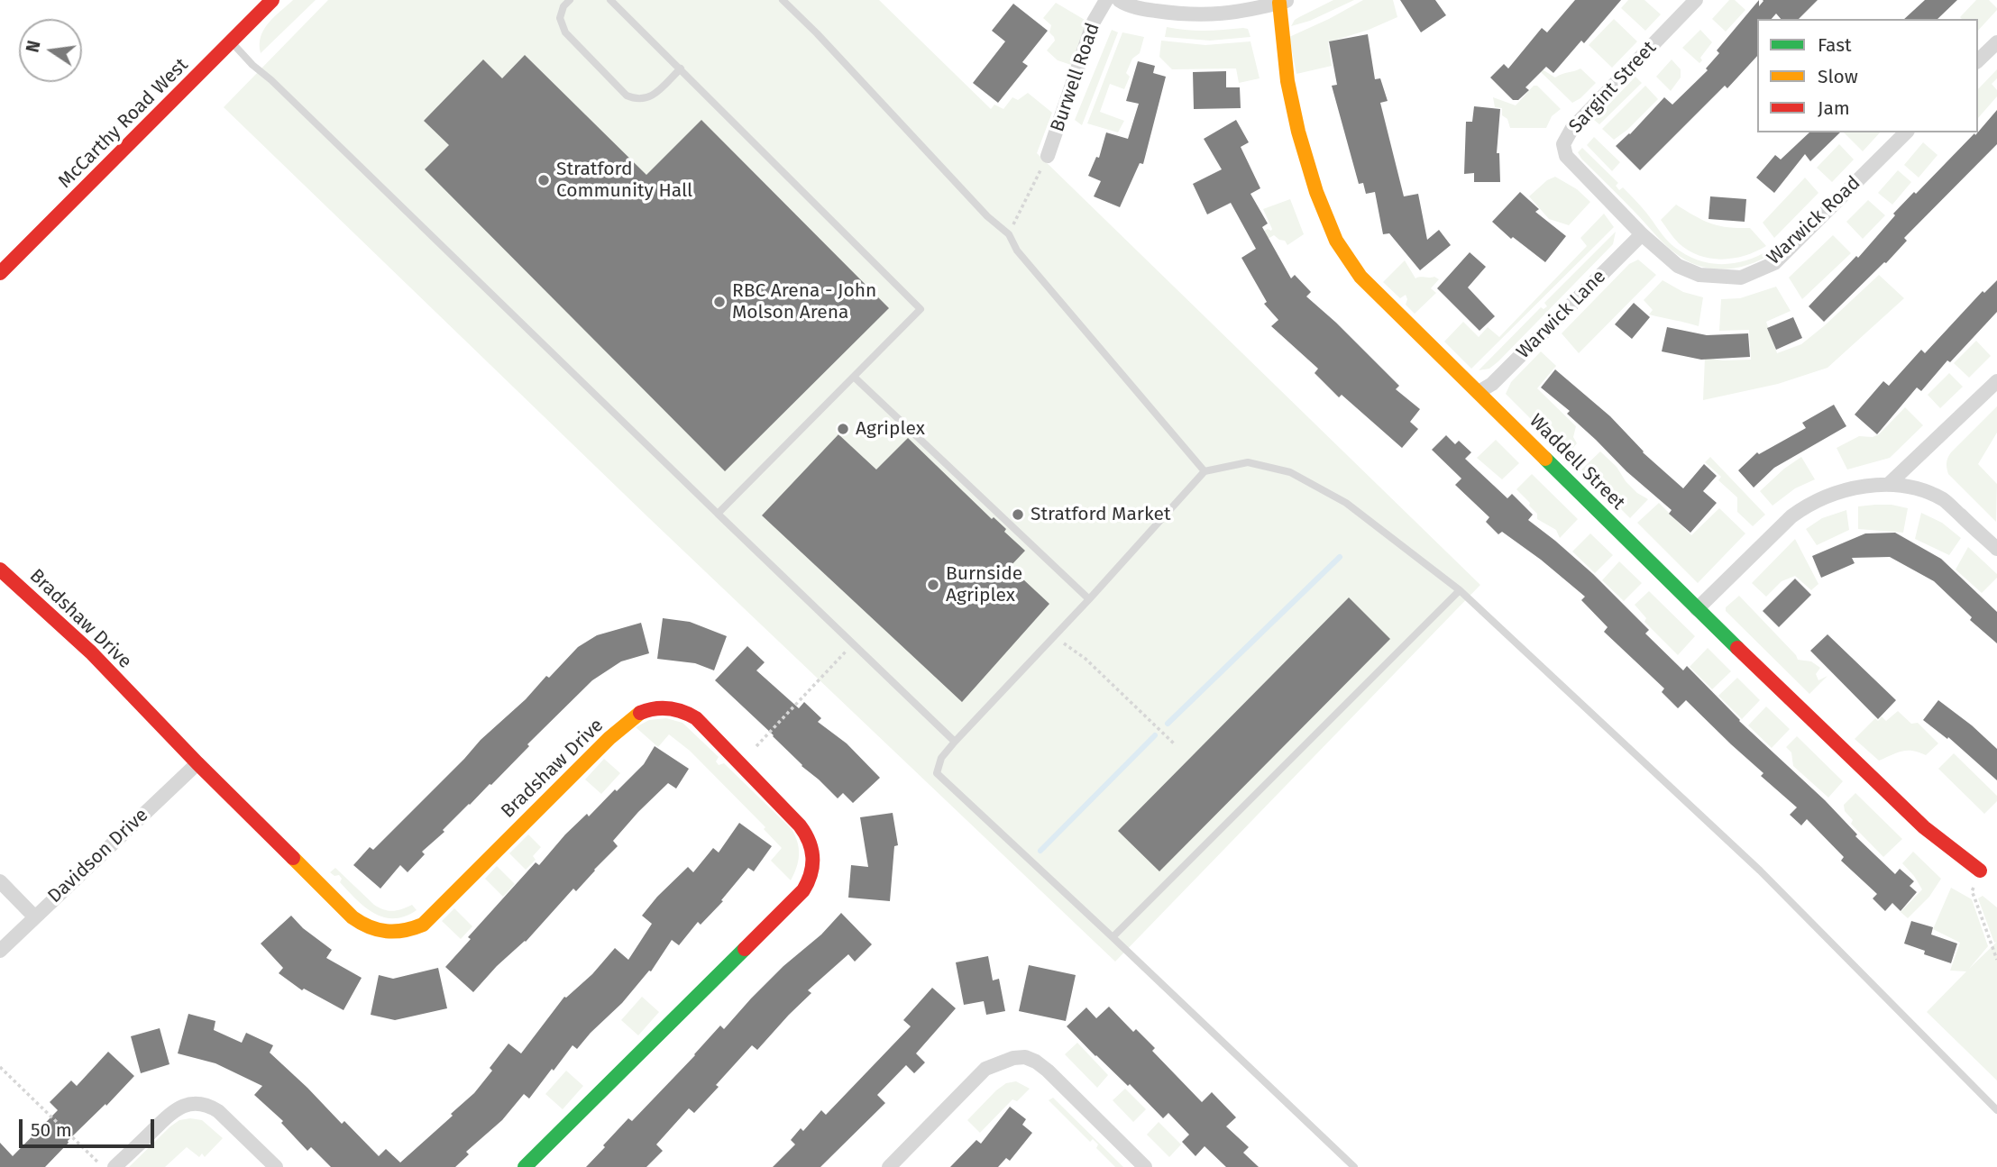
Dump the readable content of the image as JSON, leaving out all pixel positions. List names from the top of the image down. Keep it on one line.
{"streets":{"street":["Burwell Road","Sargint Street","McCarthy Road West","Warwick Road","Warwick Lane","Waddell Street","Bradshaw Drive","Davidson Drive"]},"crossings":[["Sargint Street","Warwick Road"],["Sargint Street","Warwick Lane"],["Warwick Road","Warwick Lane"],["Warwick Lane","Waddell Street"],["Bradshaw Drive","Davidson Drive"]],"places":["Stratford Community Hall","RBC Arena - John Molson Arena","Agriplex","Stratford Market","Burnside Agriplex"],"legend":["Fast","Slow","Jam"],"scale_bar":"50 m","north":"left"}
